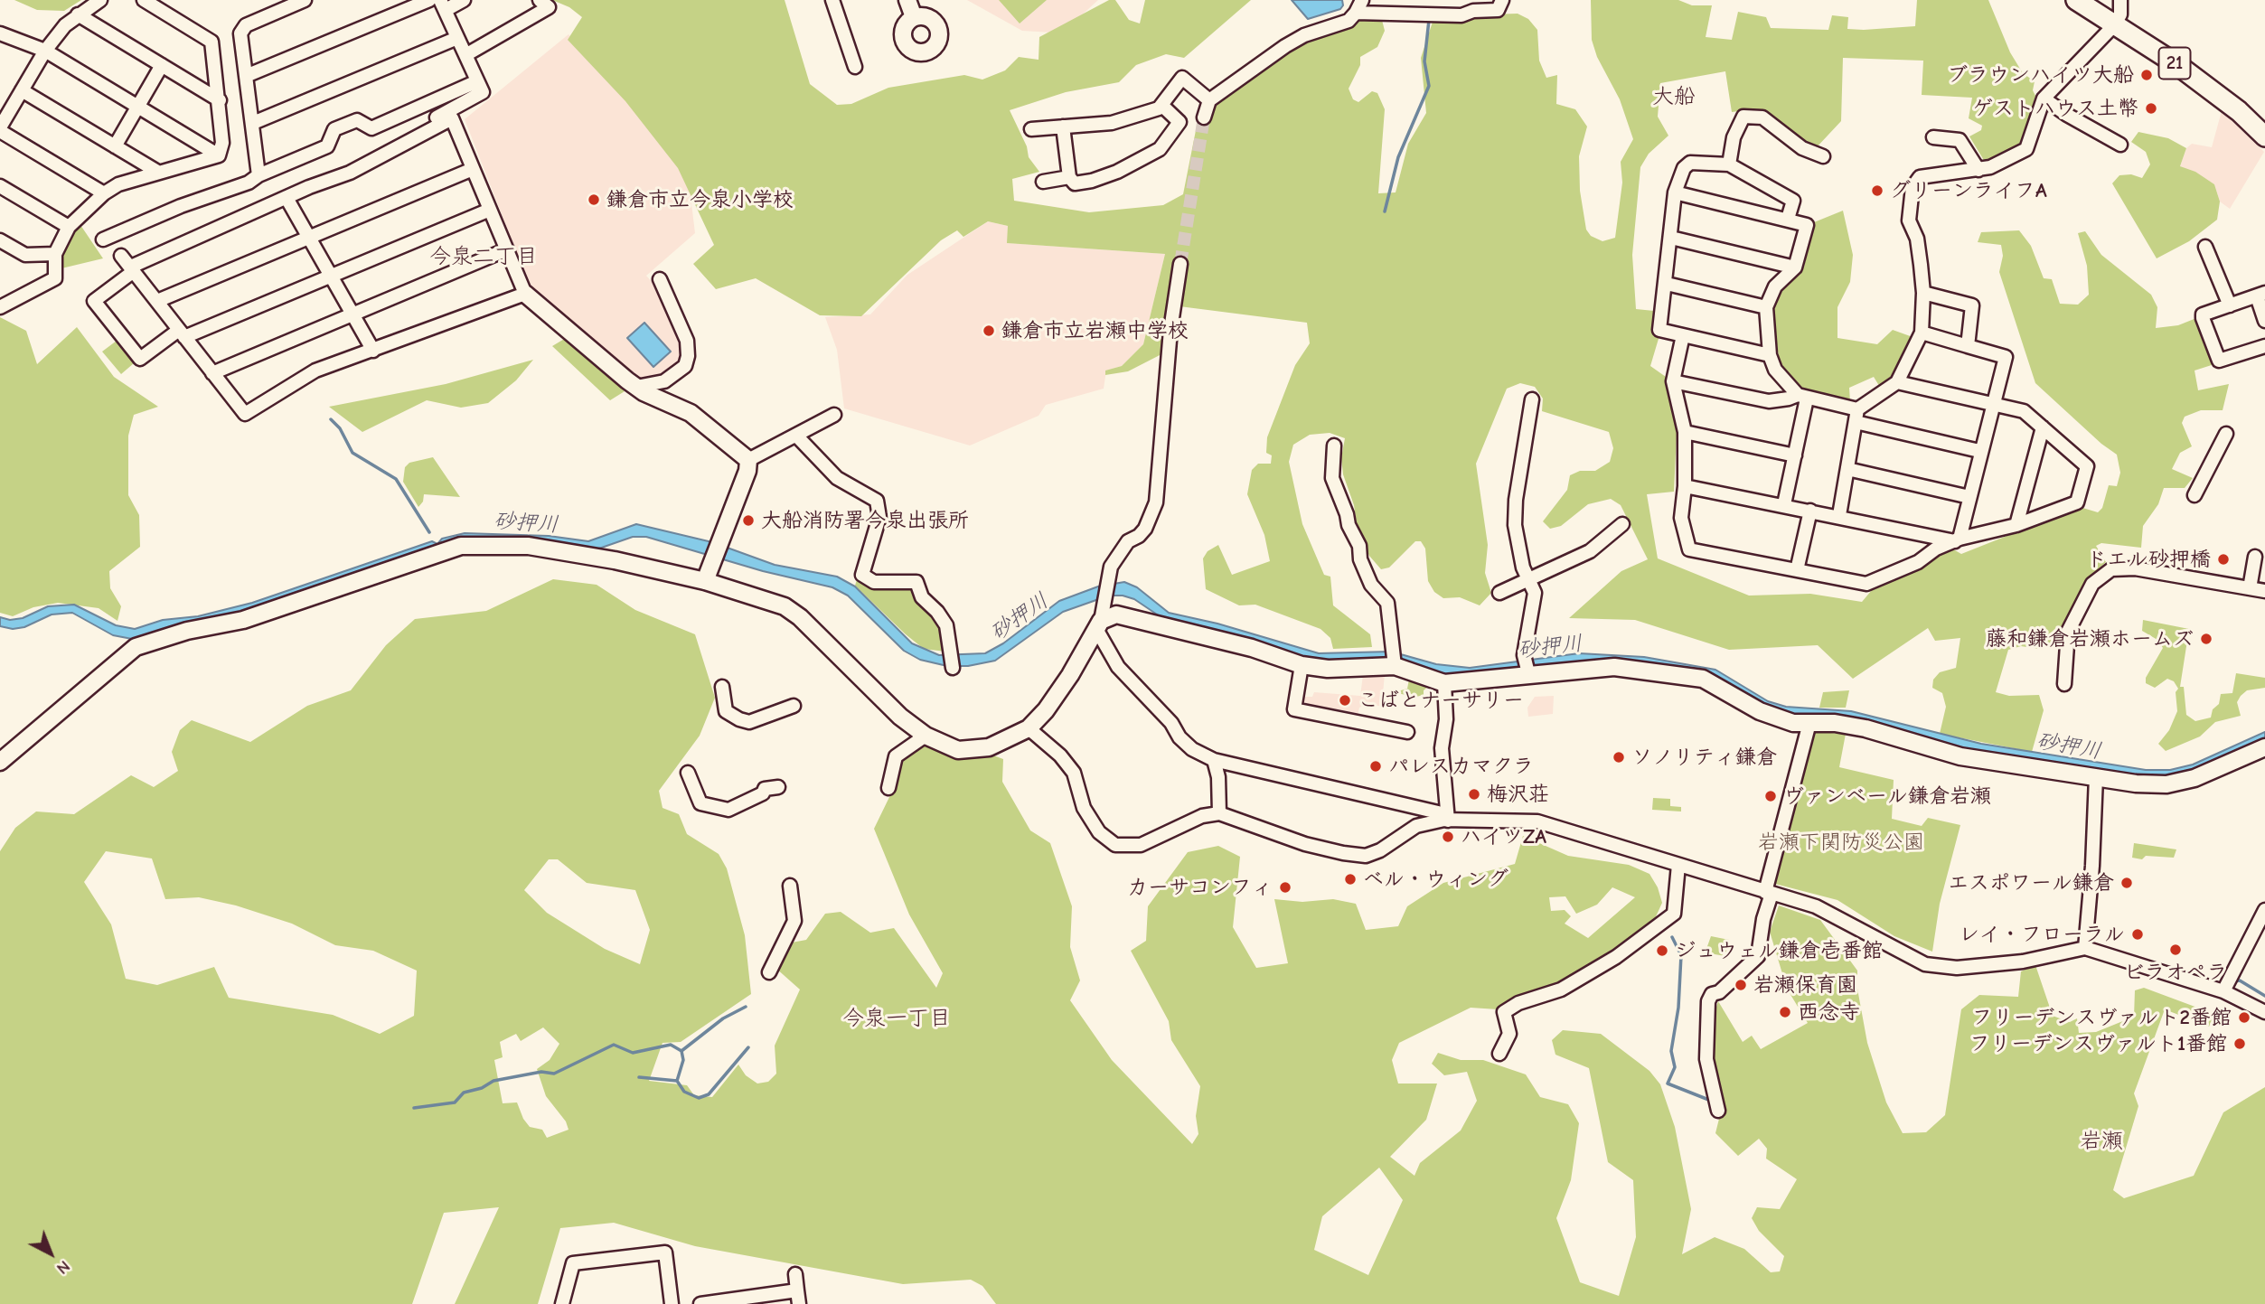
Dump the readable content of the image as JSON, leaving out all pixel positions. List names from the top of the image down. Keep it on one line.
{"streets":{"main road":["21"]},"districts":["大船","今泉二丁目","今泉一丁目","岩瀬"],"water":["砂押川"],"parks":["岩瀬下関防災公園"],"places":["ブラウンハイツ大船","ゲストハウス土幣","グリーンライフA","鎌倉市立今泉小学校","鎌倉市立岩瀬中学校","大船消防署今泉出張所","ドエル砂押橋","藤和鎌倉岩瀬ホームズ","こばとナーサリー","ソノリティ鎌倉","パレスカマクラ","梅沢荘","ヴァンベール鎌倉岩瀬","ハイツZA","ベル・ウィング","エスポワール鎌倉","カーサコンフィ","レイ・フローラル","ビラオペラ","ジュウェル鎌倉壱番館","岩瀬保育園","西念寺","フリーデンスヴァルト2番館","フリーデンスヴァルト1番館"],"north":"bottom right"}
